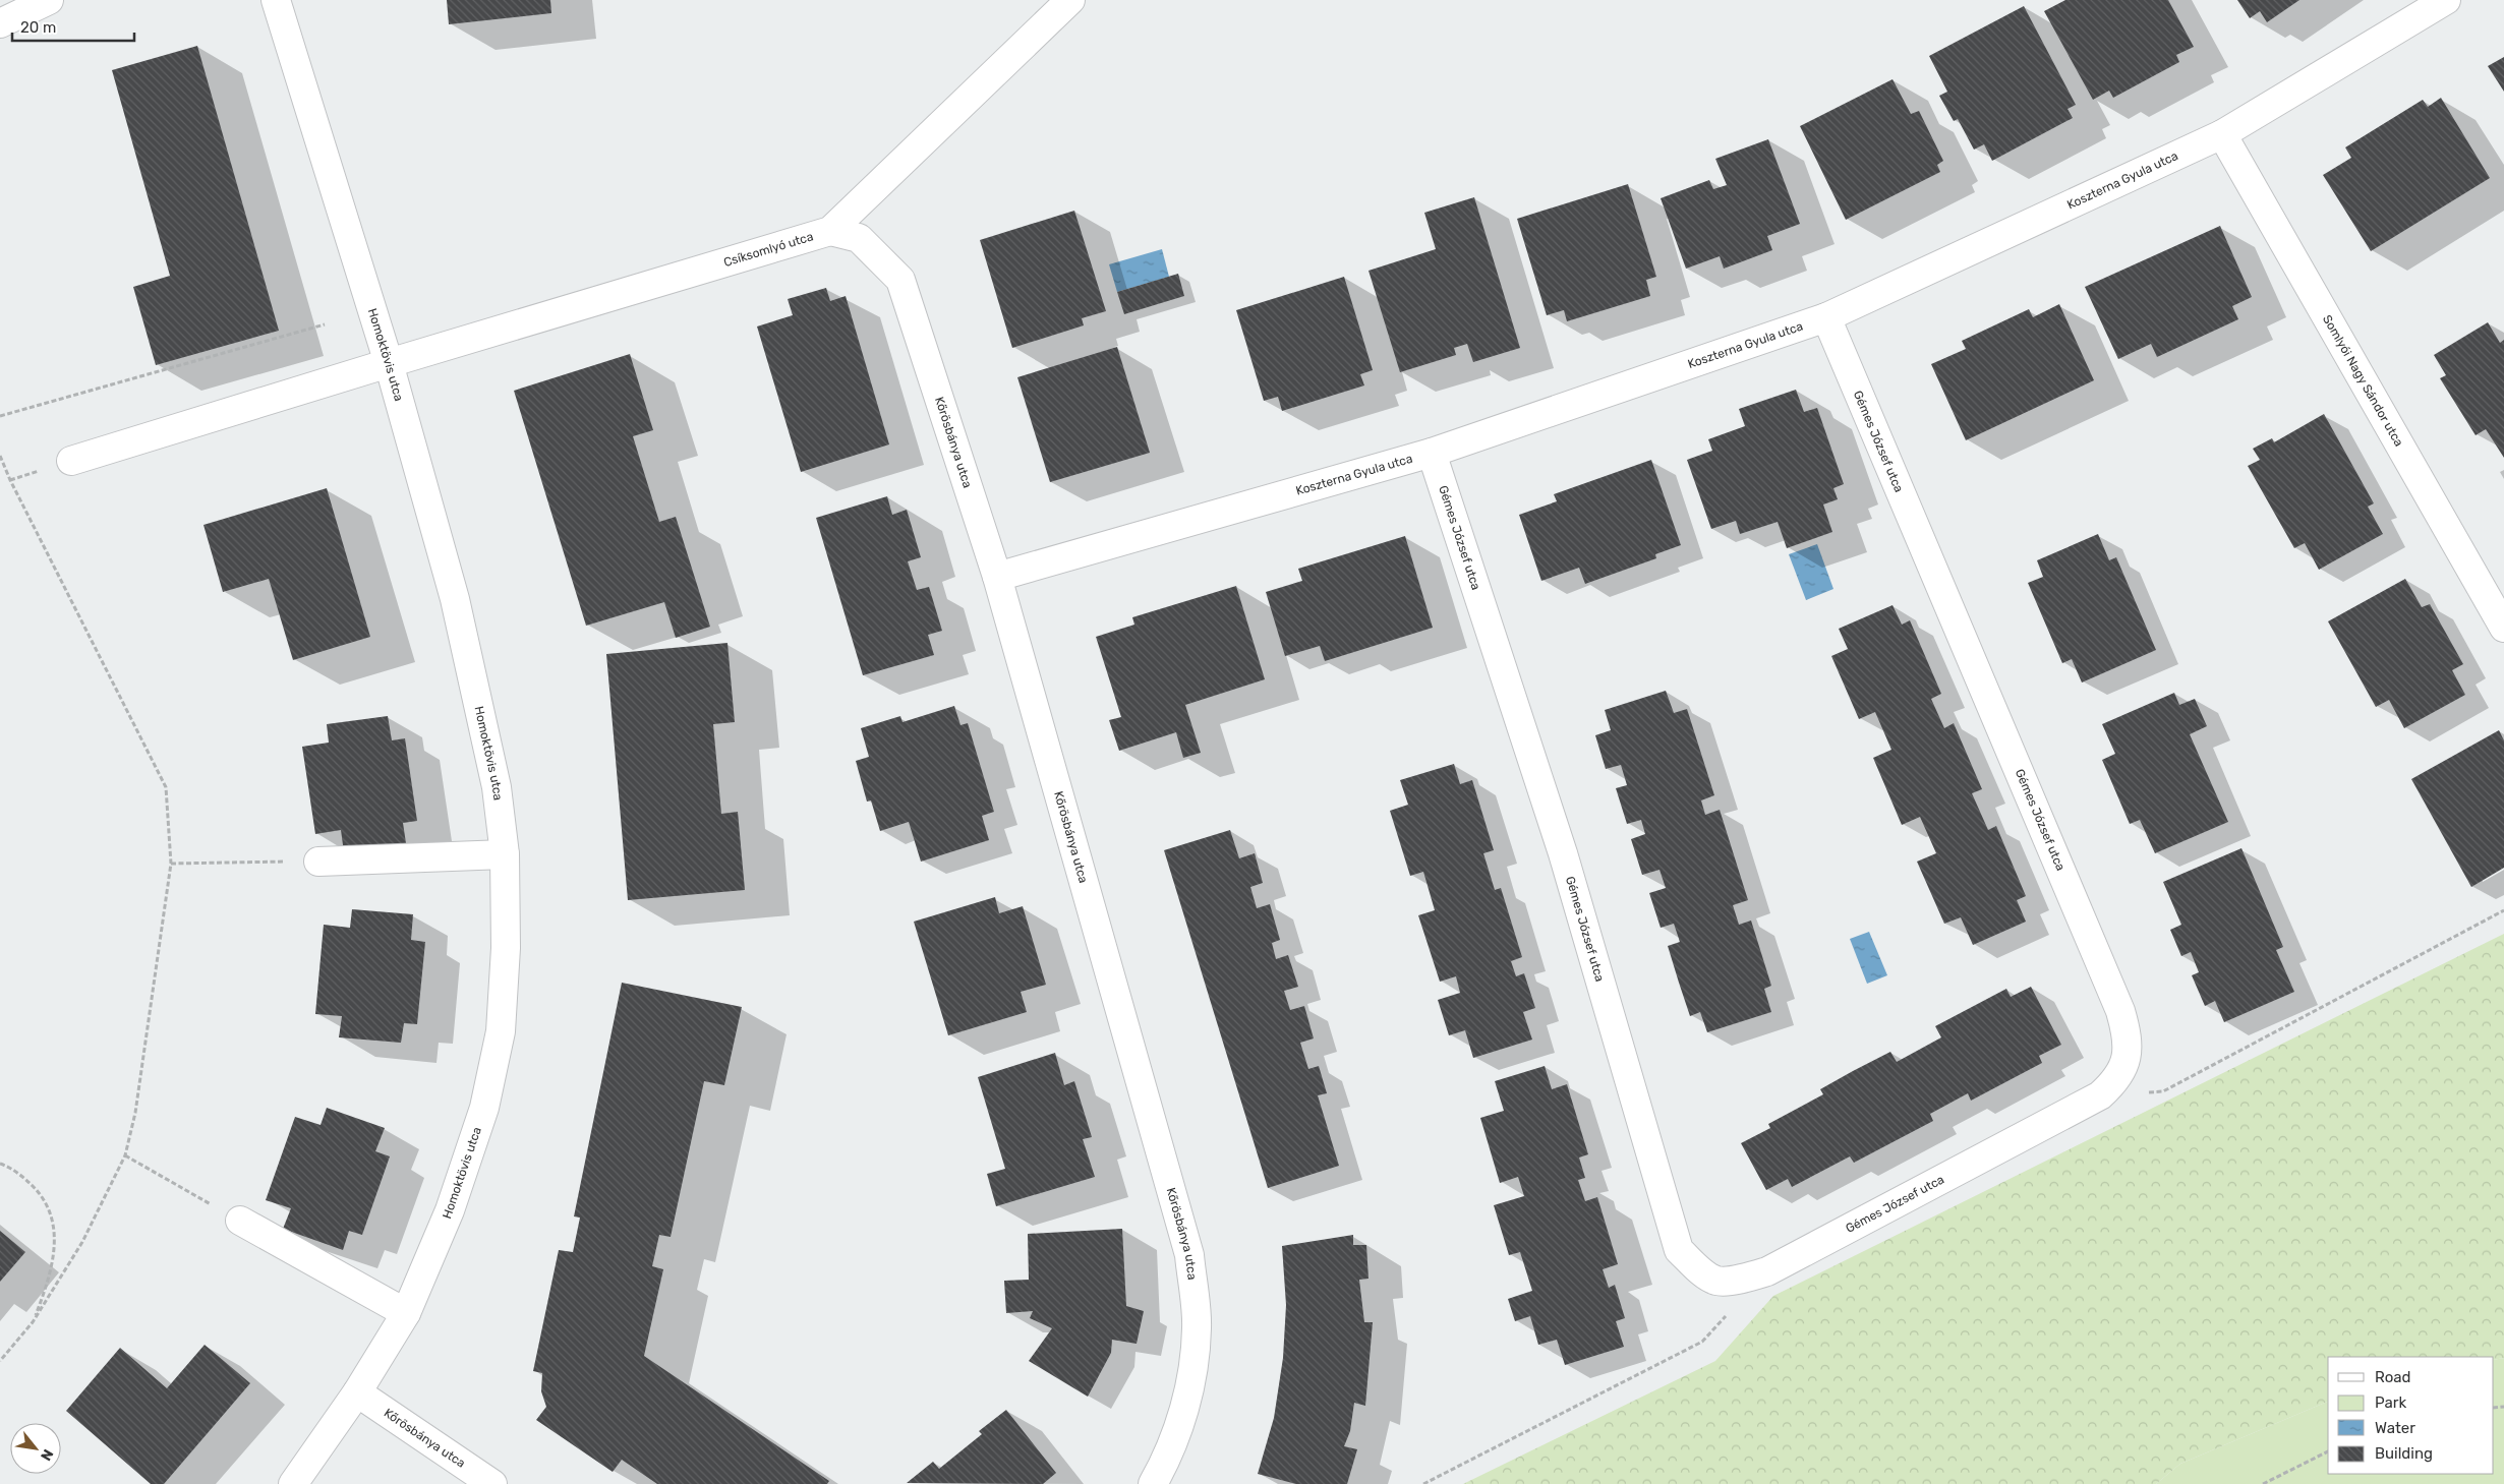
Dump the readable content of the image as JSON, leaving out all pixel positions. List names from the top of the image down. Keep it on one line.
{"streets":{"street":["Koszterna Gyula utca","Csíksomlyó utca","Homoktövis utca","Somlyói Nagy Sándor utca","Gémes József utca","Kőrösbánya utca"]},"crossings":[["Koszterna Gyula utca","Somlyói Nagy Sándor utca"],["Koszterna Gyula utca","Gémes József utca"],["Koszterna Gyula utca","Kőrösbánya utca"],["Csíksomlyó utca","Homoktövis utca"],["Csíksomlyó utca","Kőrösbánya utca"],["Homoktövis utca","Kőrösbánya utca"]],"legend":["Road","Park","Water","Building"],"scale_bar":"20 m","north":"bottom right"}
